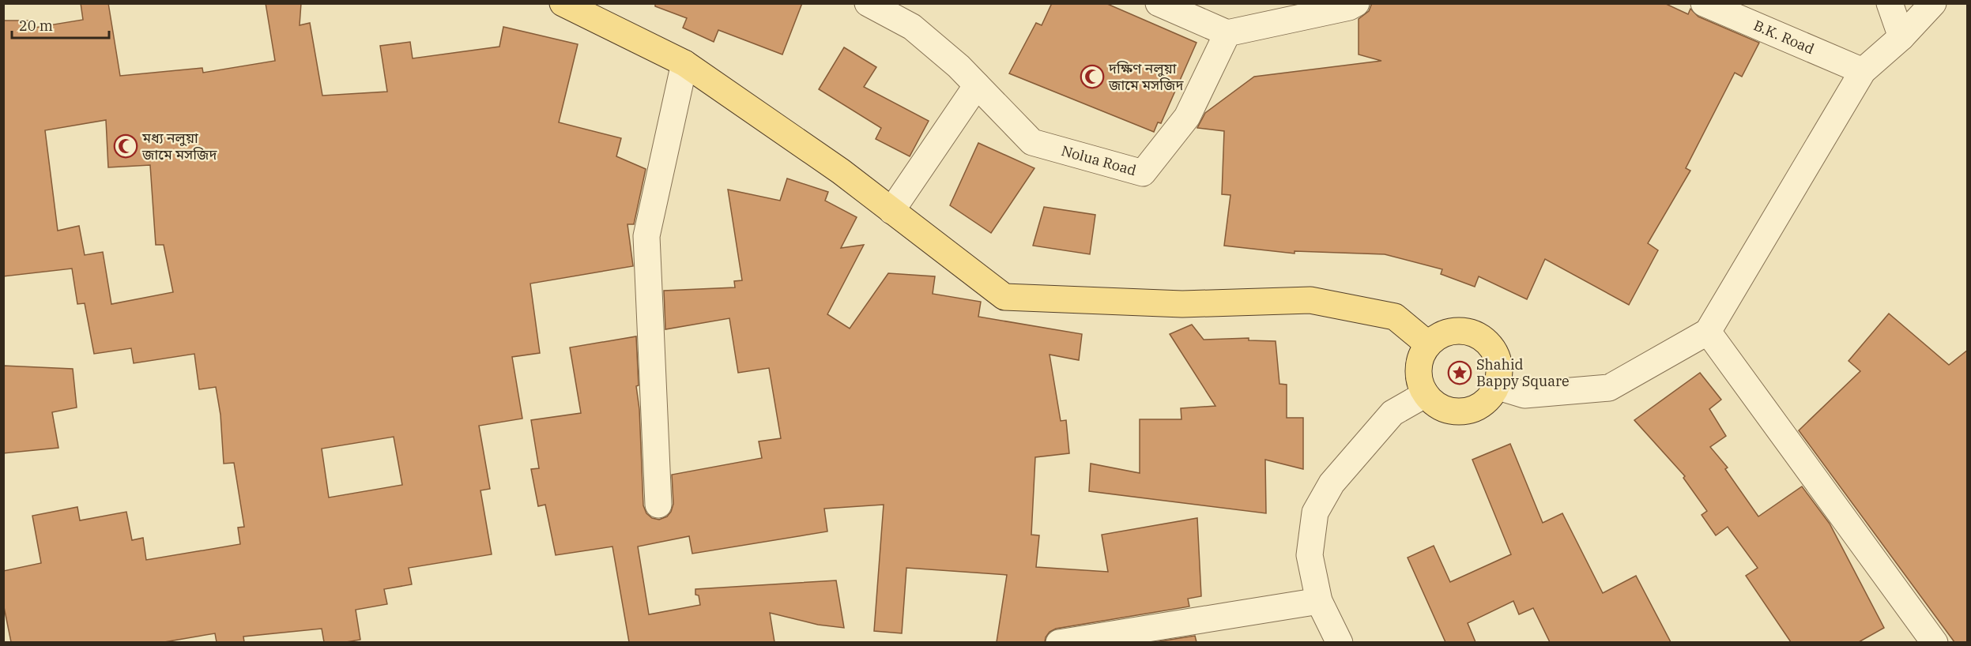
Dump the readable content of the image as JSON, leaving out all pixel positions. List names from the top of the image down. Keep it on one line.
{"streets":{"street":["B.K. Road","Nolua Road"]},"places":{"mosque":["দক্ষিণ নলুয়া জামে মসজিদ","মধ্য নলুয়া জামে মসজিদ"],"place":["Shahid Bappy Square"]},"scale_bar":"20 m"}
